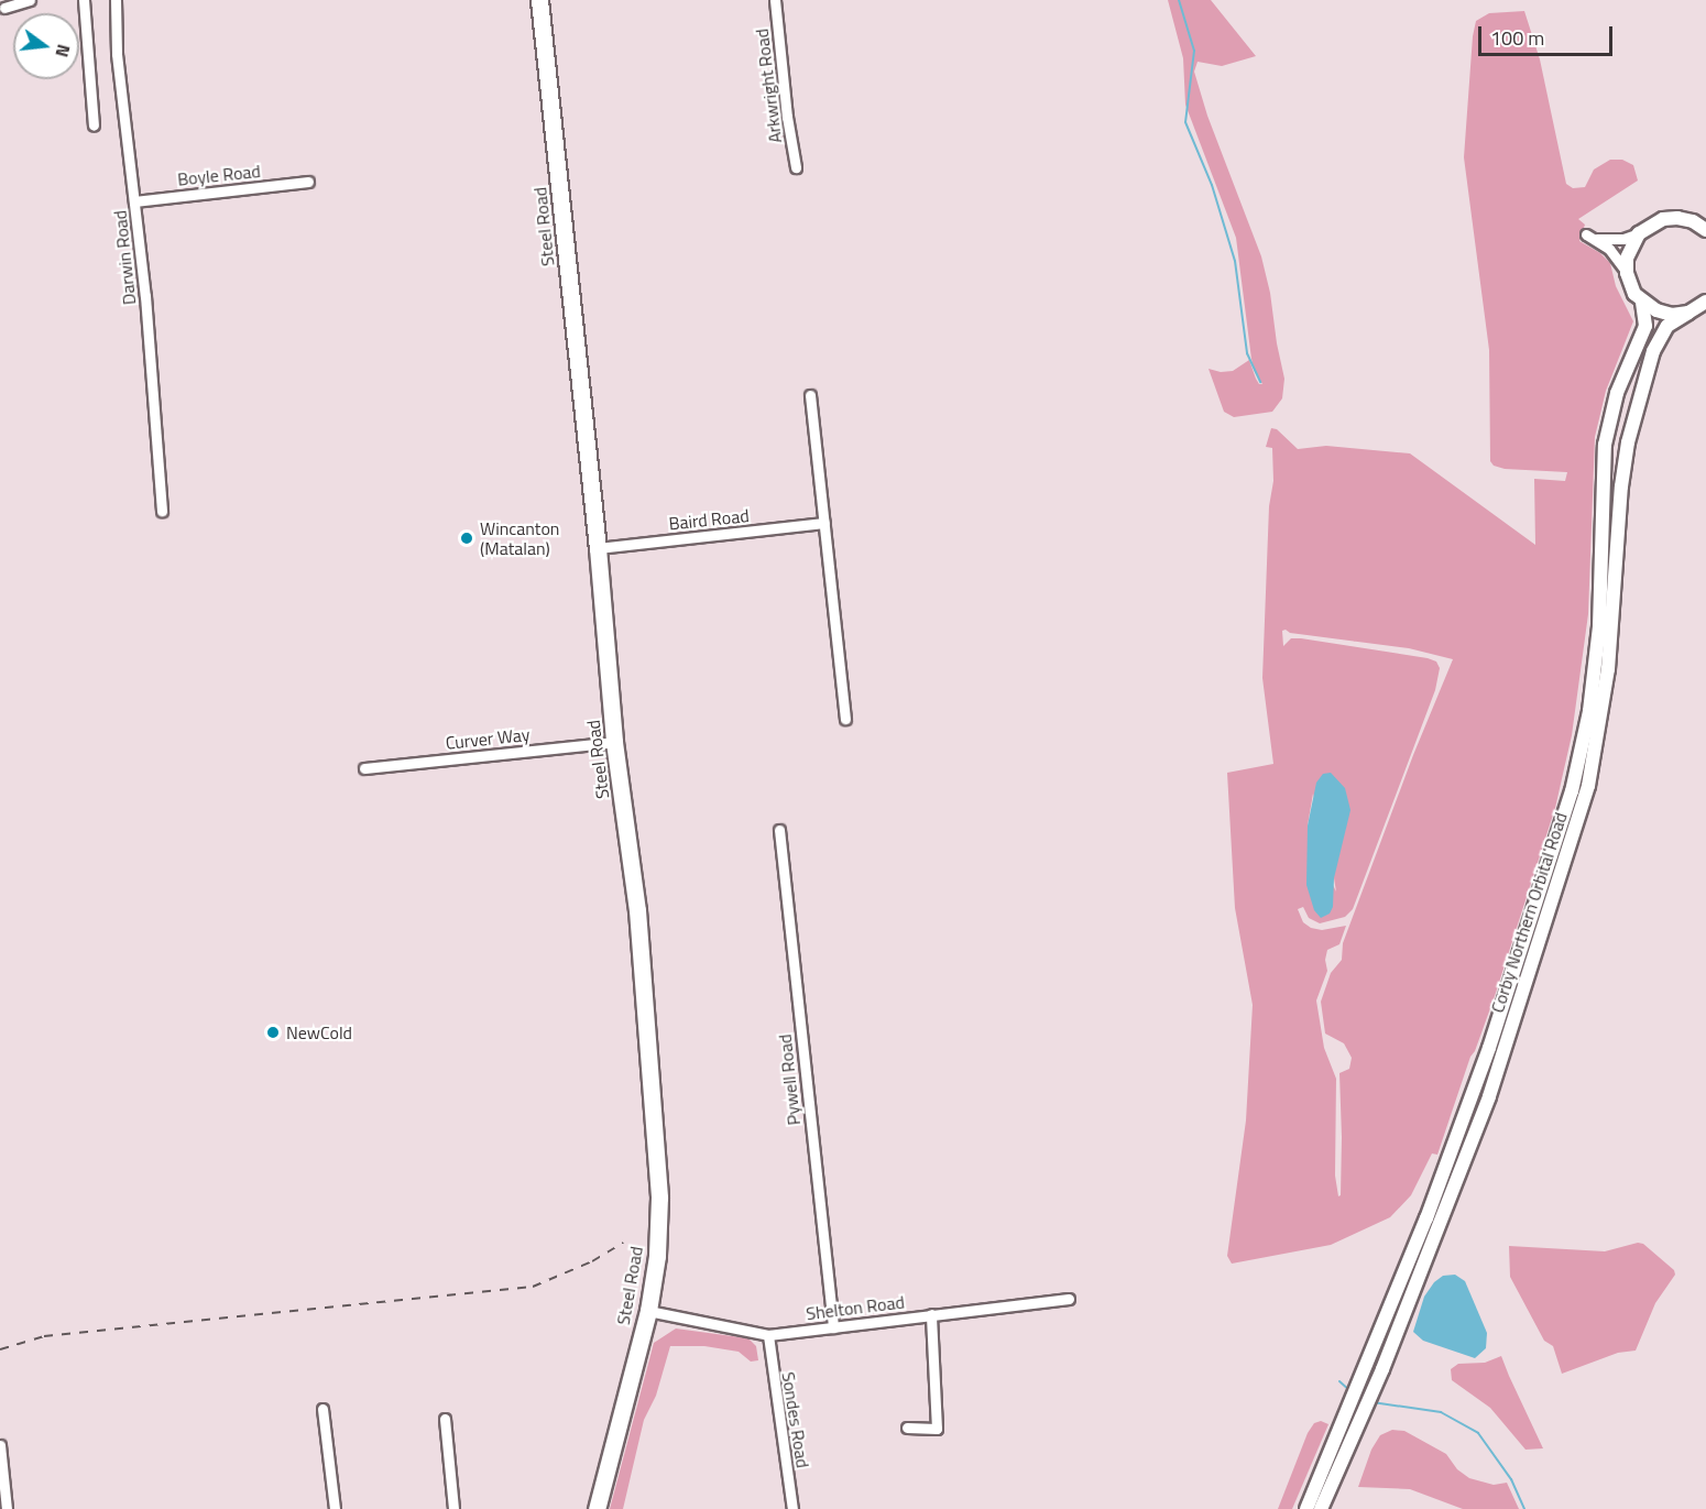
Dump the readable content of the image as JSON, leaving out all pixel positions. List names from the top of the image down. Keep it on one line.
{"streets":{"main road":["Steel Road"],"street":["Arkwright Road","Boyle Road","Darwin Road","Baird Road","Curver Way","Corby Northern Orbital Road","Pywell Road","Shelton Road","Sondes Road"]},"crossings":[["Boyle Road","Darwin Road"],["Steel Road","Baird Road"],["Steel Road","Curver Way"],["Steel Road","Shelton Road"],["Pywell Road","Shelton Road"],["Shelton Road","Sondes Road"]],"places":["Wincanton (Matalan)","NewCold"],"scale_bar":"100 m","north":"right"}
